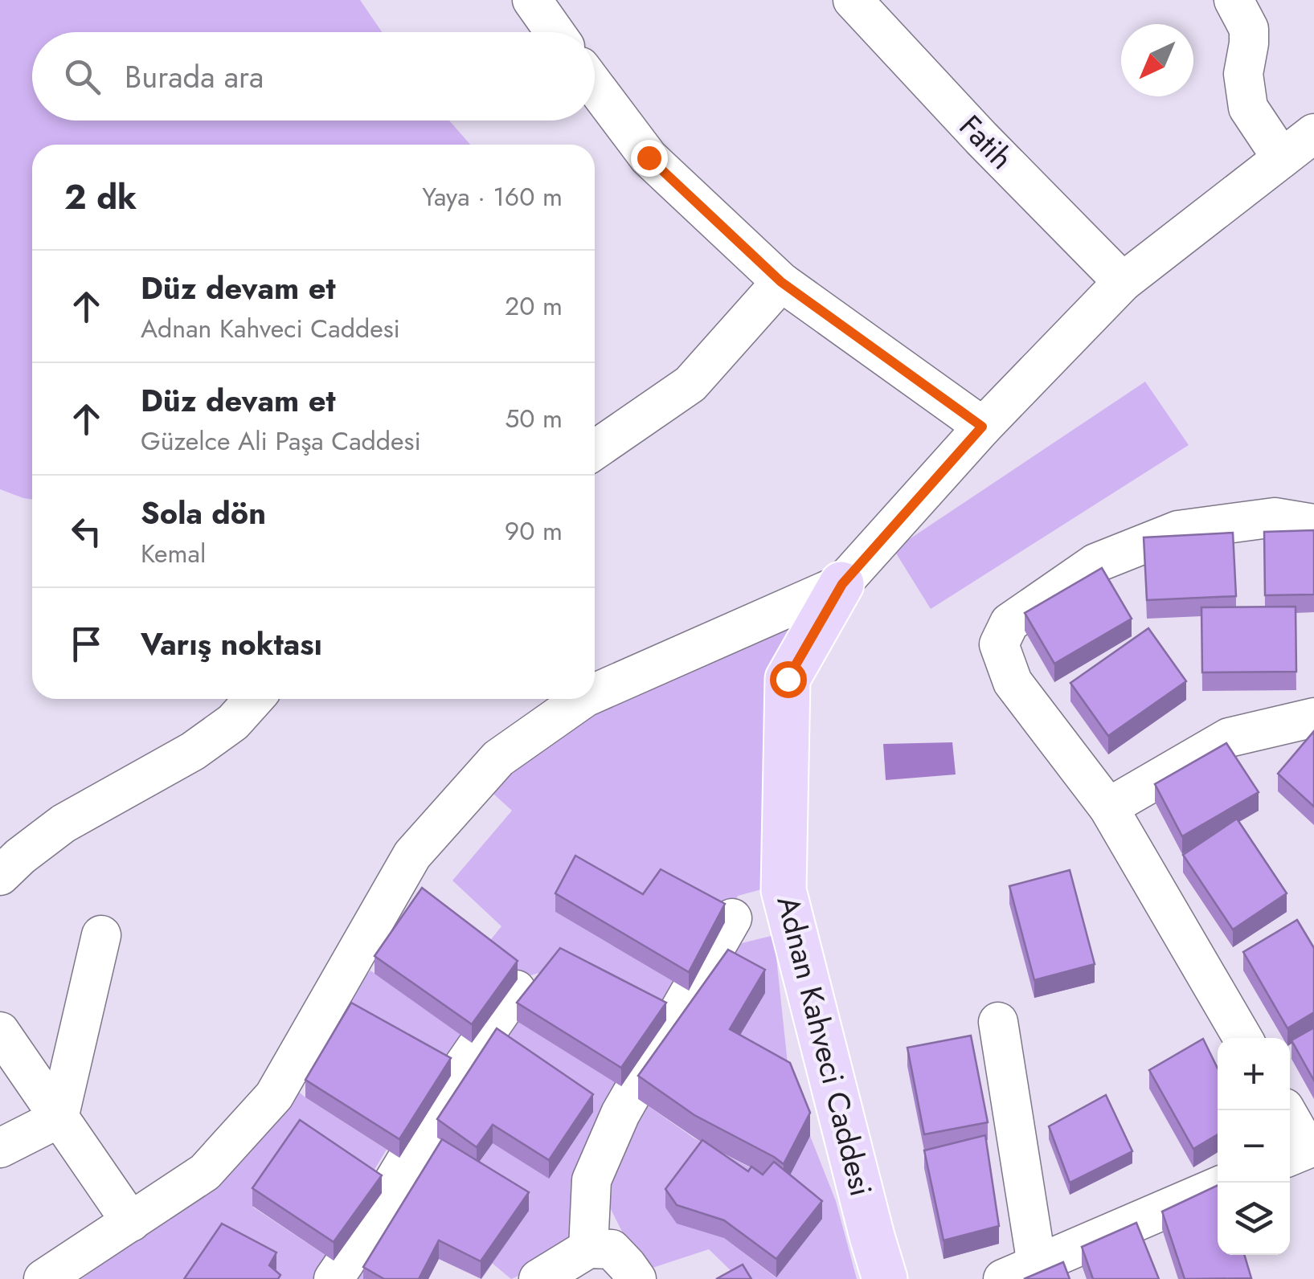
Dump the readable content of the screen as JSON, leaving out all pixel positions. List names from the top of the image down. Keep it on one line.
{"streets":{"main road":["Adnan Kahveci Caddesi"],"street":["Fatih"]},"north":"bottom left","page":{"search":"Burada ara","heading":["2 dk","Yaya · 160 m"],"list":[["Düz devam et","Adnan Kahveci Caddesi","20 m"],["Düz devam et","Güzelce Ali Paşa Caddesi","50 m"],["Sola dön","Kemal","90 m"],"Varış noktası"],"map_buttons":["+","−"]}}
